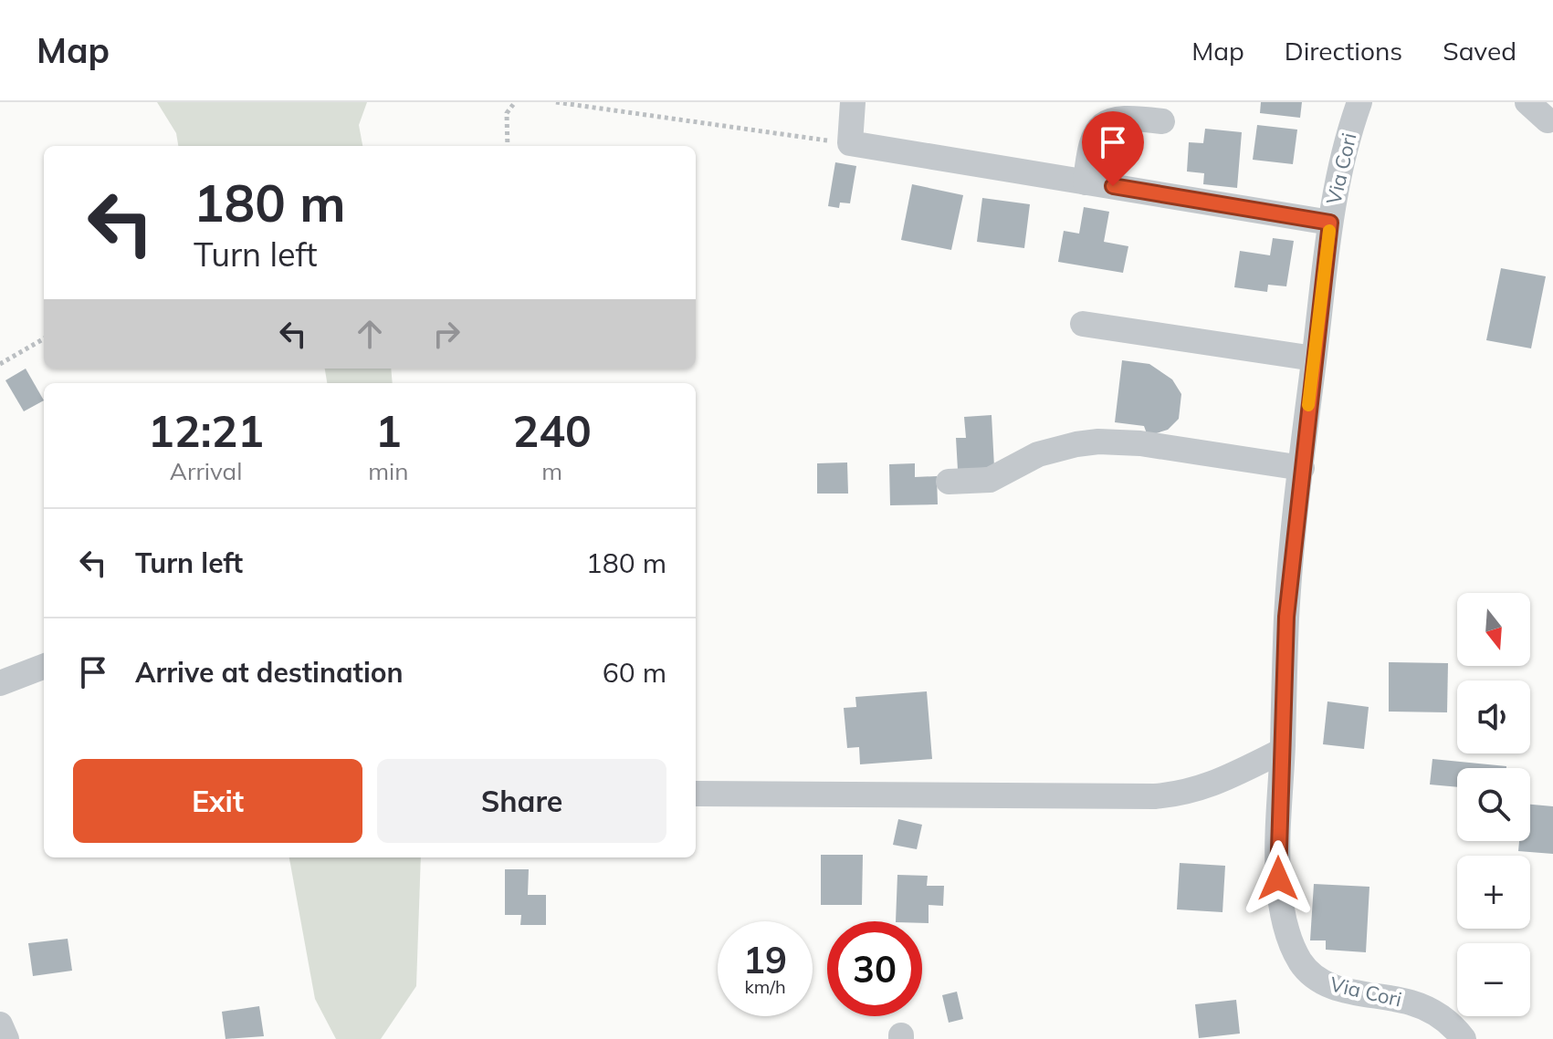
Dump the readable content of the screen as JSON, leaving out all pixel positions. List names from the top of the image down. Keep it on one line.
{"streets":{"street":["Via Cori"]},"north":"bottom","page":{"header":"Map","nav":["Map","Directions","Saved"],"turn":["180 m","Turn left"],"eta":["12:21","Arrival","1","min","240","m"],"list":[{"name":"Turn left","value":"180 m"},{"name":"Arrive at destination","value":"60 m"}],"map_buttons":["+","−"],"buttons":["Exit","Share"],"speed":"19 km/h","limit":"30"}}
